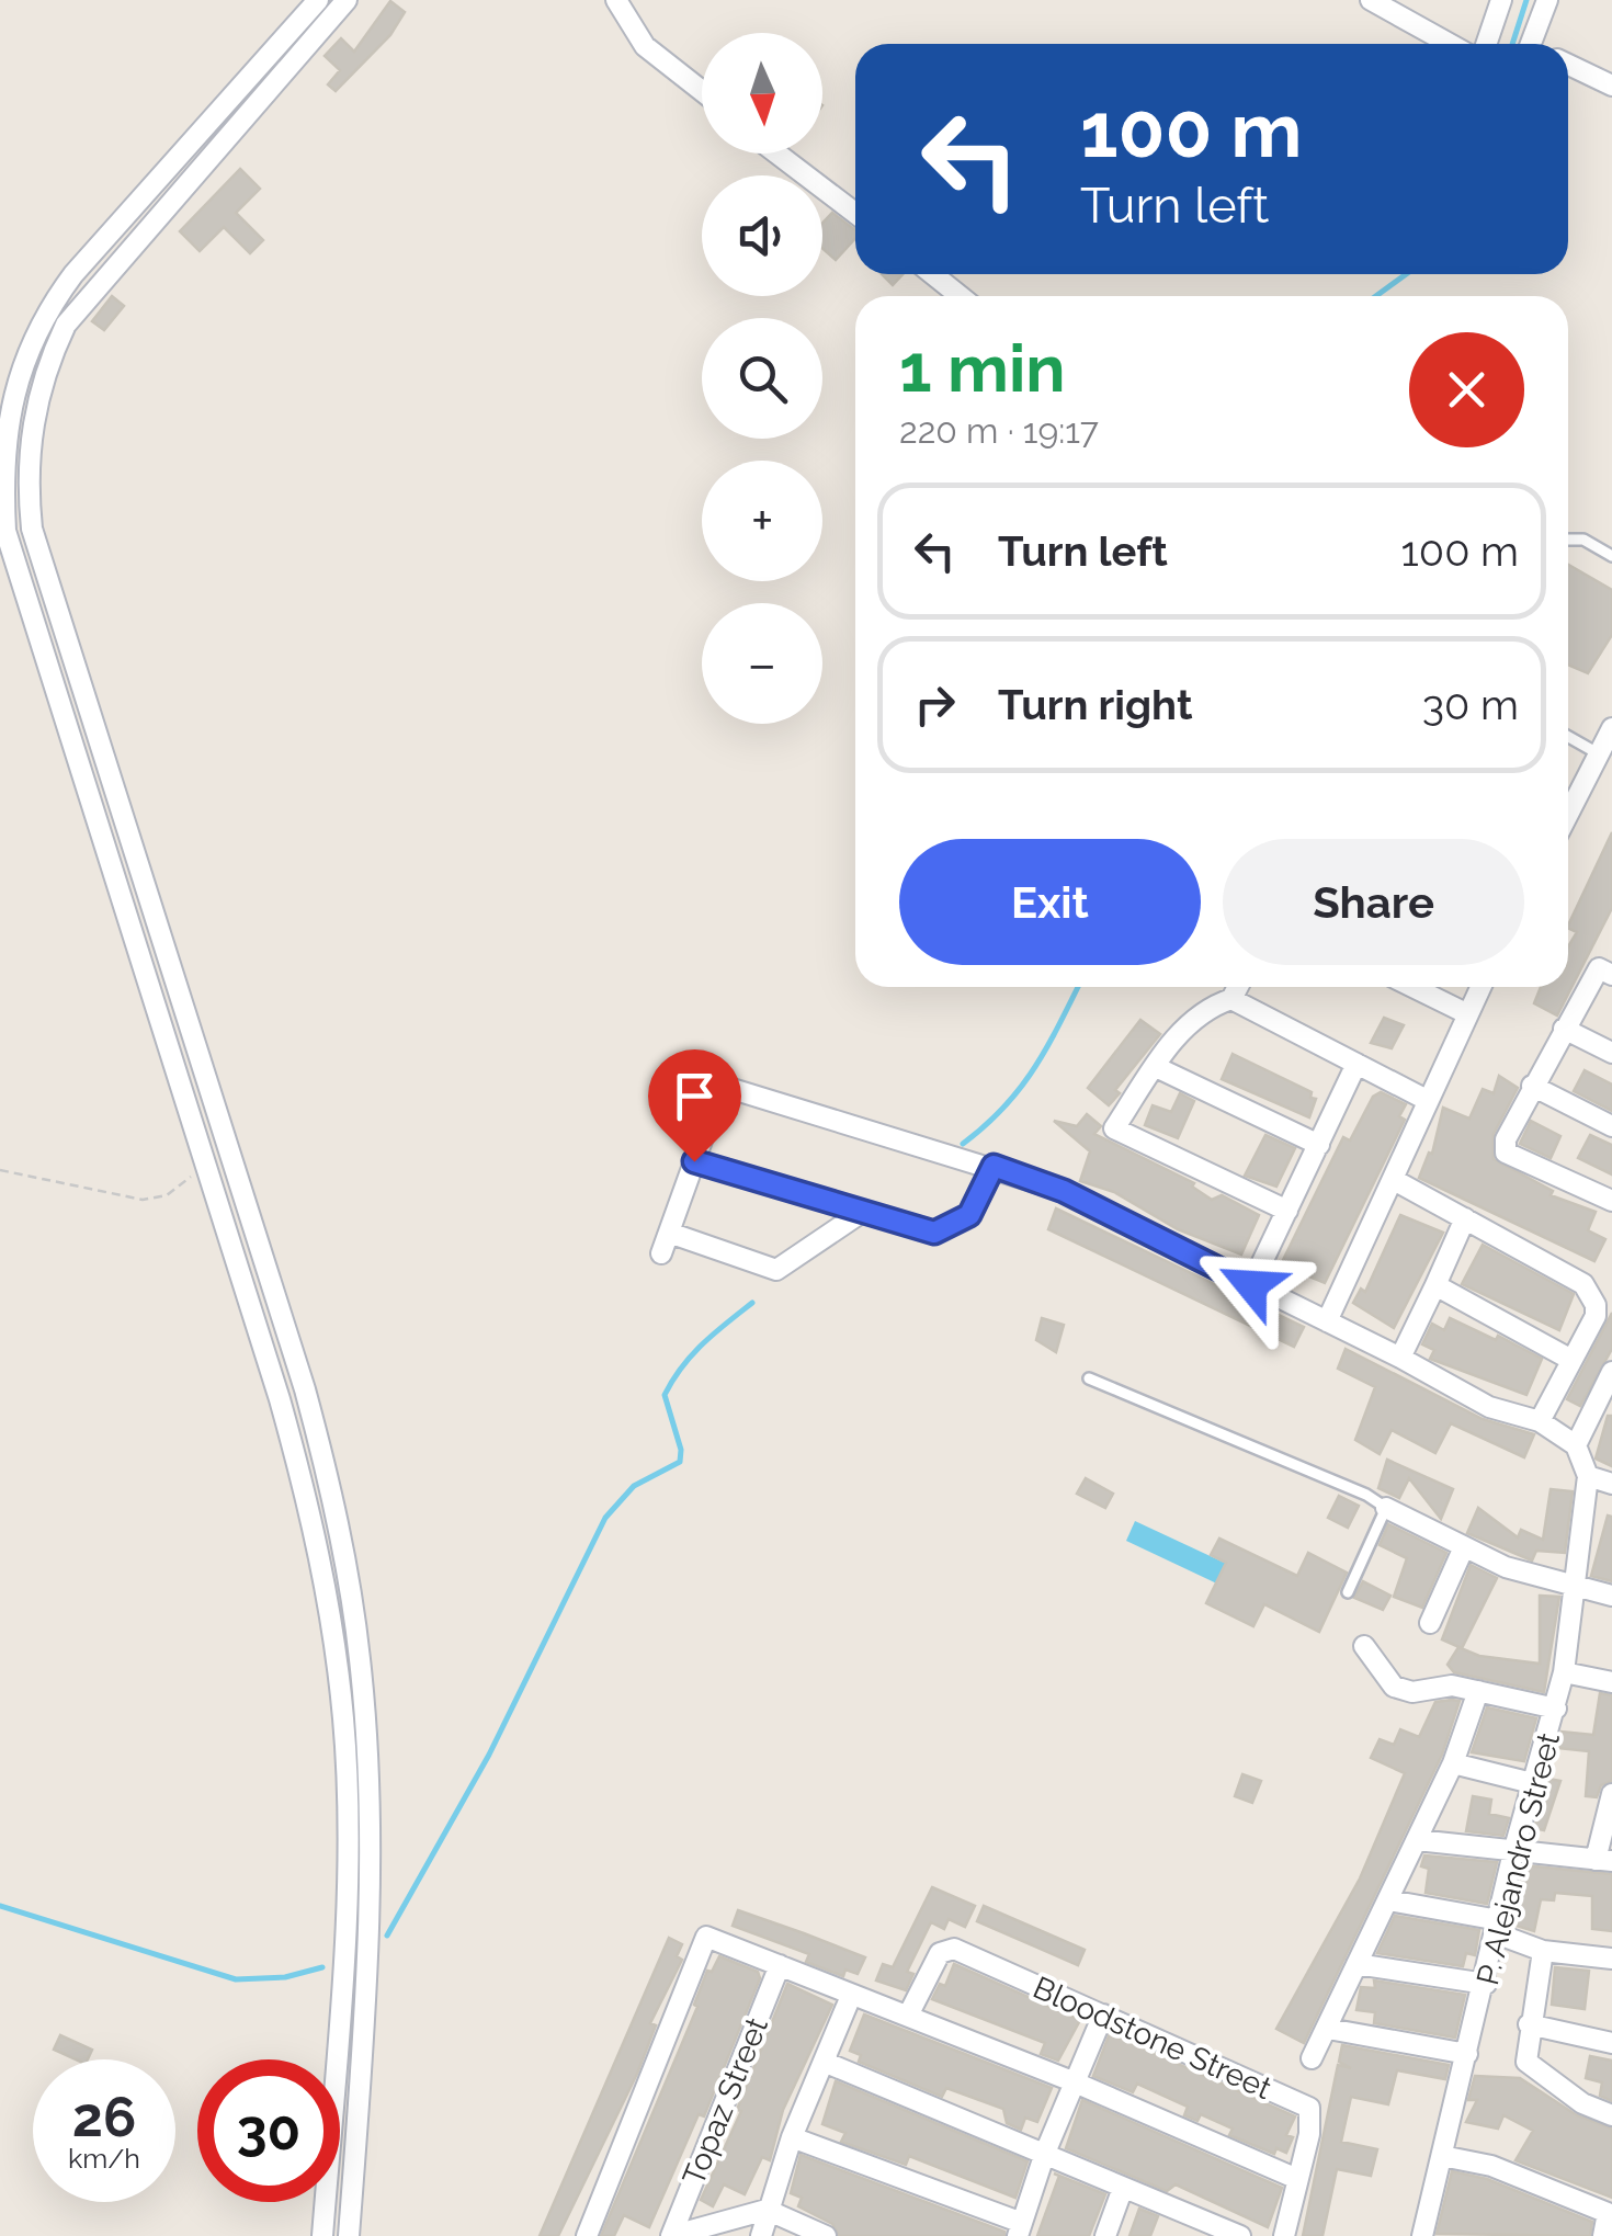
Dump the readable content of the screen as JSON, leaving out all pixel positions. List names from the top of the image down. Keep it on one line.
{"streets":{"street":["P. Alejandro Street","Bloodstone Street","Topaz Street"]},"north":"bottom","page":{"map_buttons":["+","−"],"turn":["100 m","Turn left"],"heading":["1 min","220 m · 19:17"],"list":[{"name":"Turn left","value":"100 m"},{"name":"Turn right","value":"30 m"}],"buttons":["Exit","Share"],"speed":"26 km/h","limit":"30"}}
